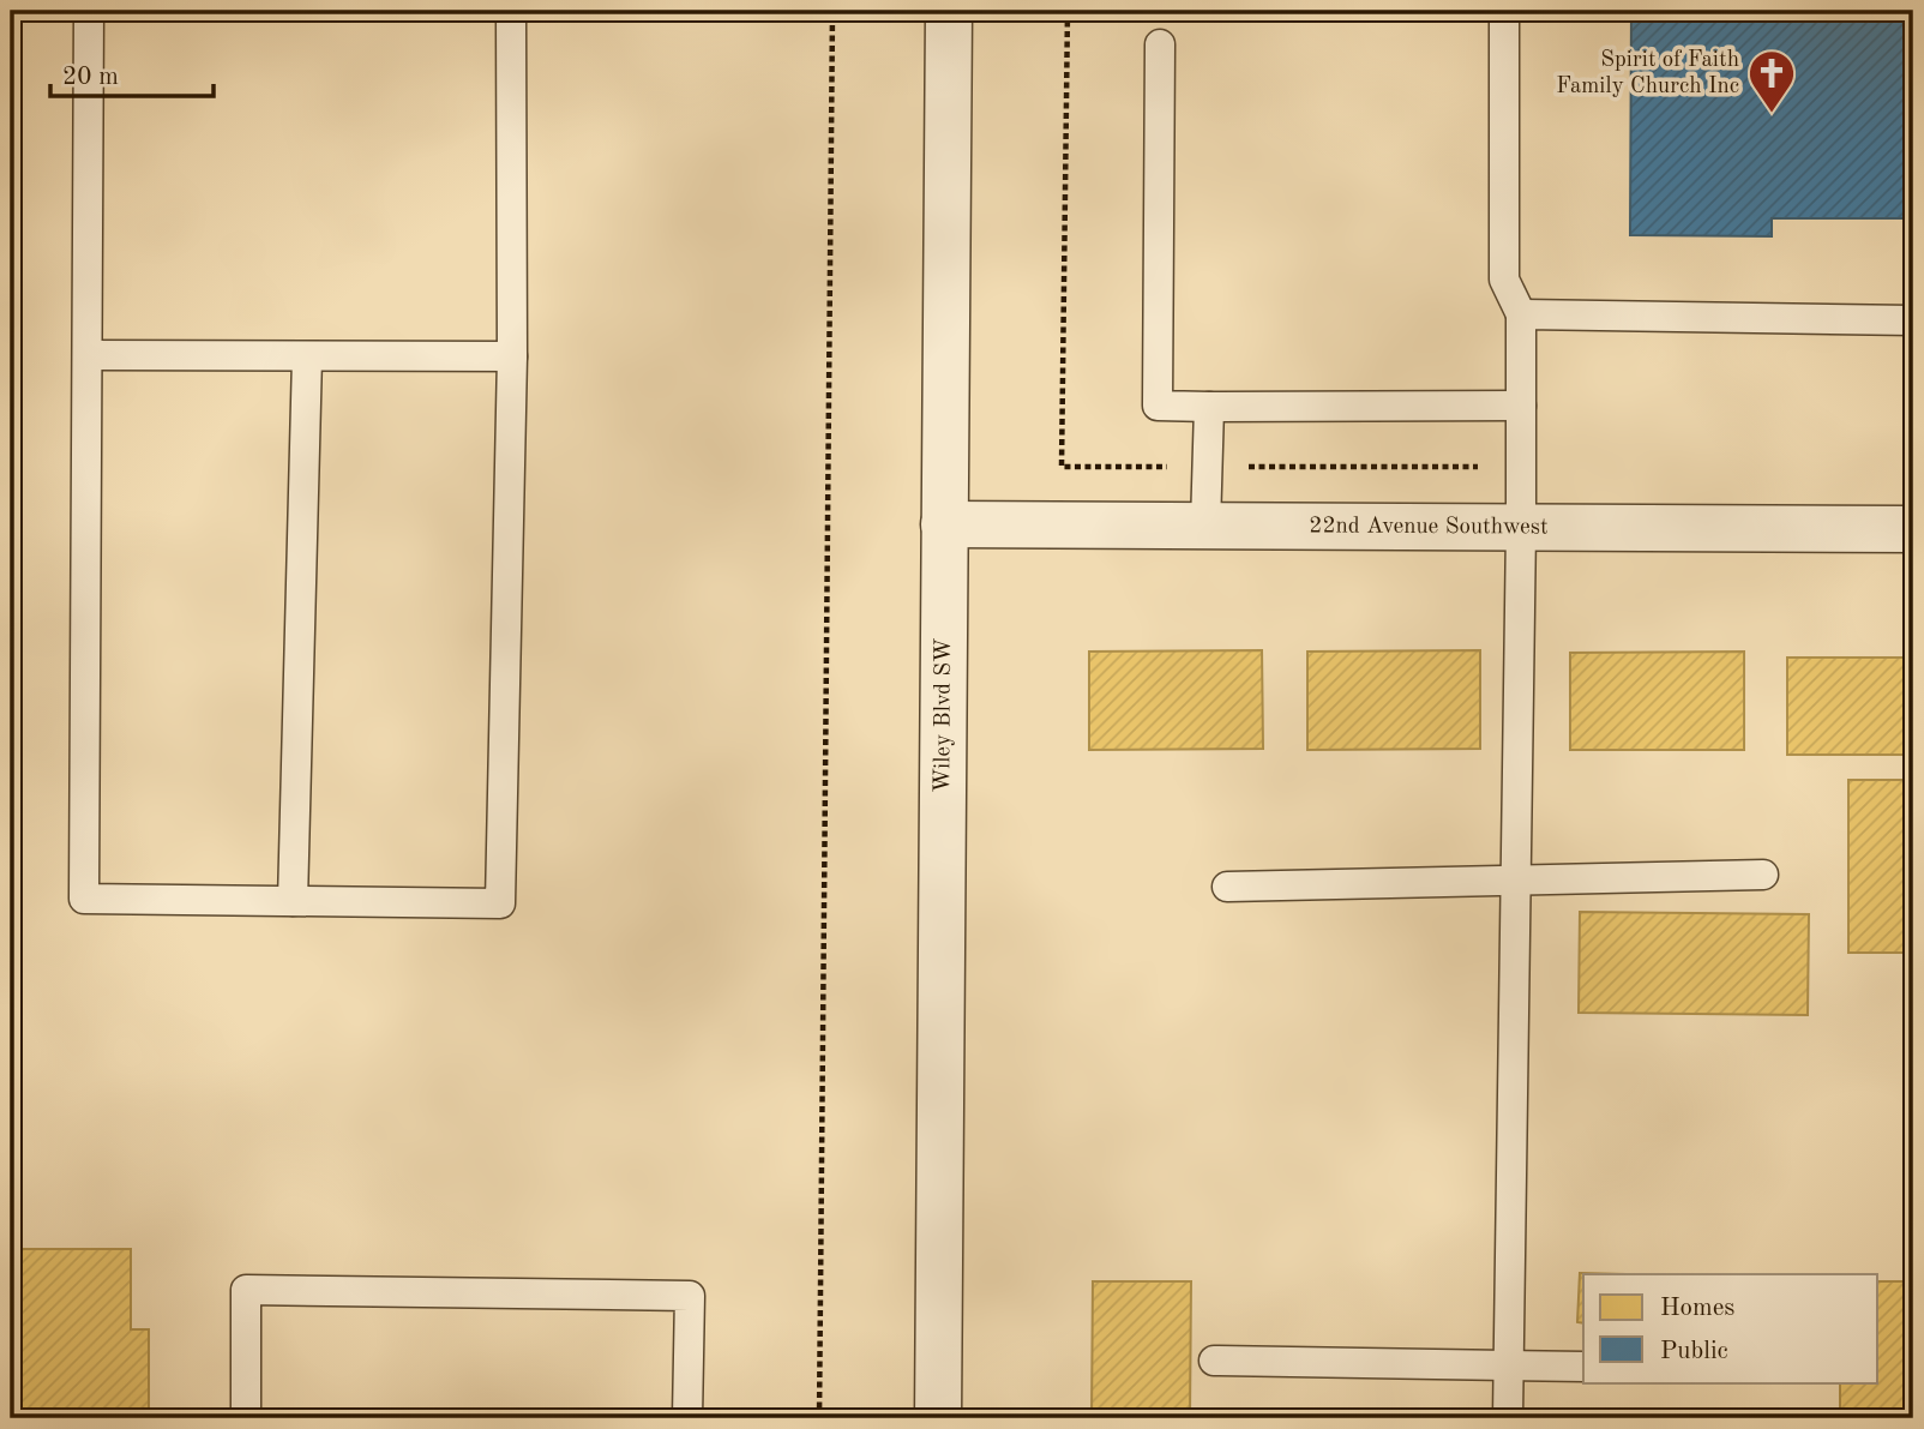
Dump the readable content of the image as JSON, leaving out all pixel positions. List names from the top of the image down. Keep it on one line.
{"streets":{"street":["22nd Avenue Southwest","Wiley Blvd SW"]},"crossings":[["22nd Avenue Southwest","Wiley Blvd SW"]],"places":{"church":["Spirit of Faith Family Church Inc"]},"legend":["Homes","Public"],"scale_bar":"20 m"}
